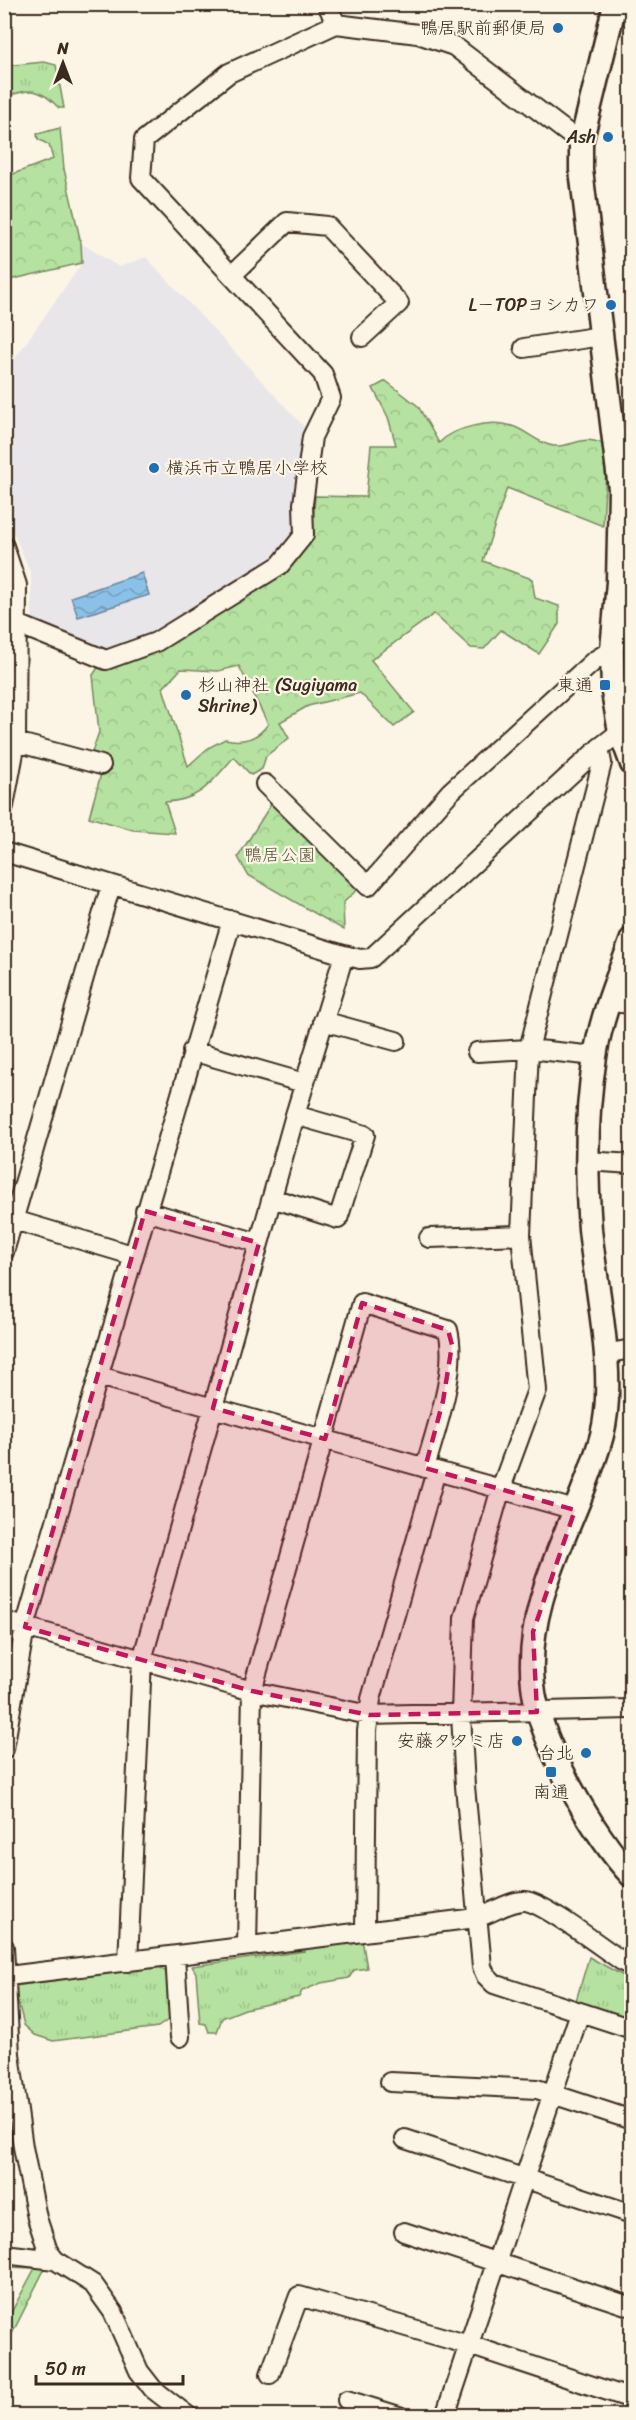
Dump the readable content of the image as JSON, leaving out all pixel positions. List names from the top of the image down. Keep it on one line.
{"parks":["鴨居公園"],"places":{"other":["鴨居駅前郵便局","Ash","L－TOPヨシカワ","横浜市立鴨居小学校","杉山神社 (Sugiyama Shrine)","安藤タタミ店","台北"],"transit":["東通","南通"]},"scale_bar":"50 m","north":"top"}
